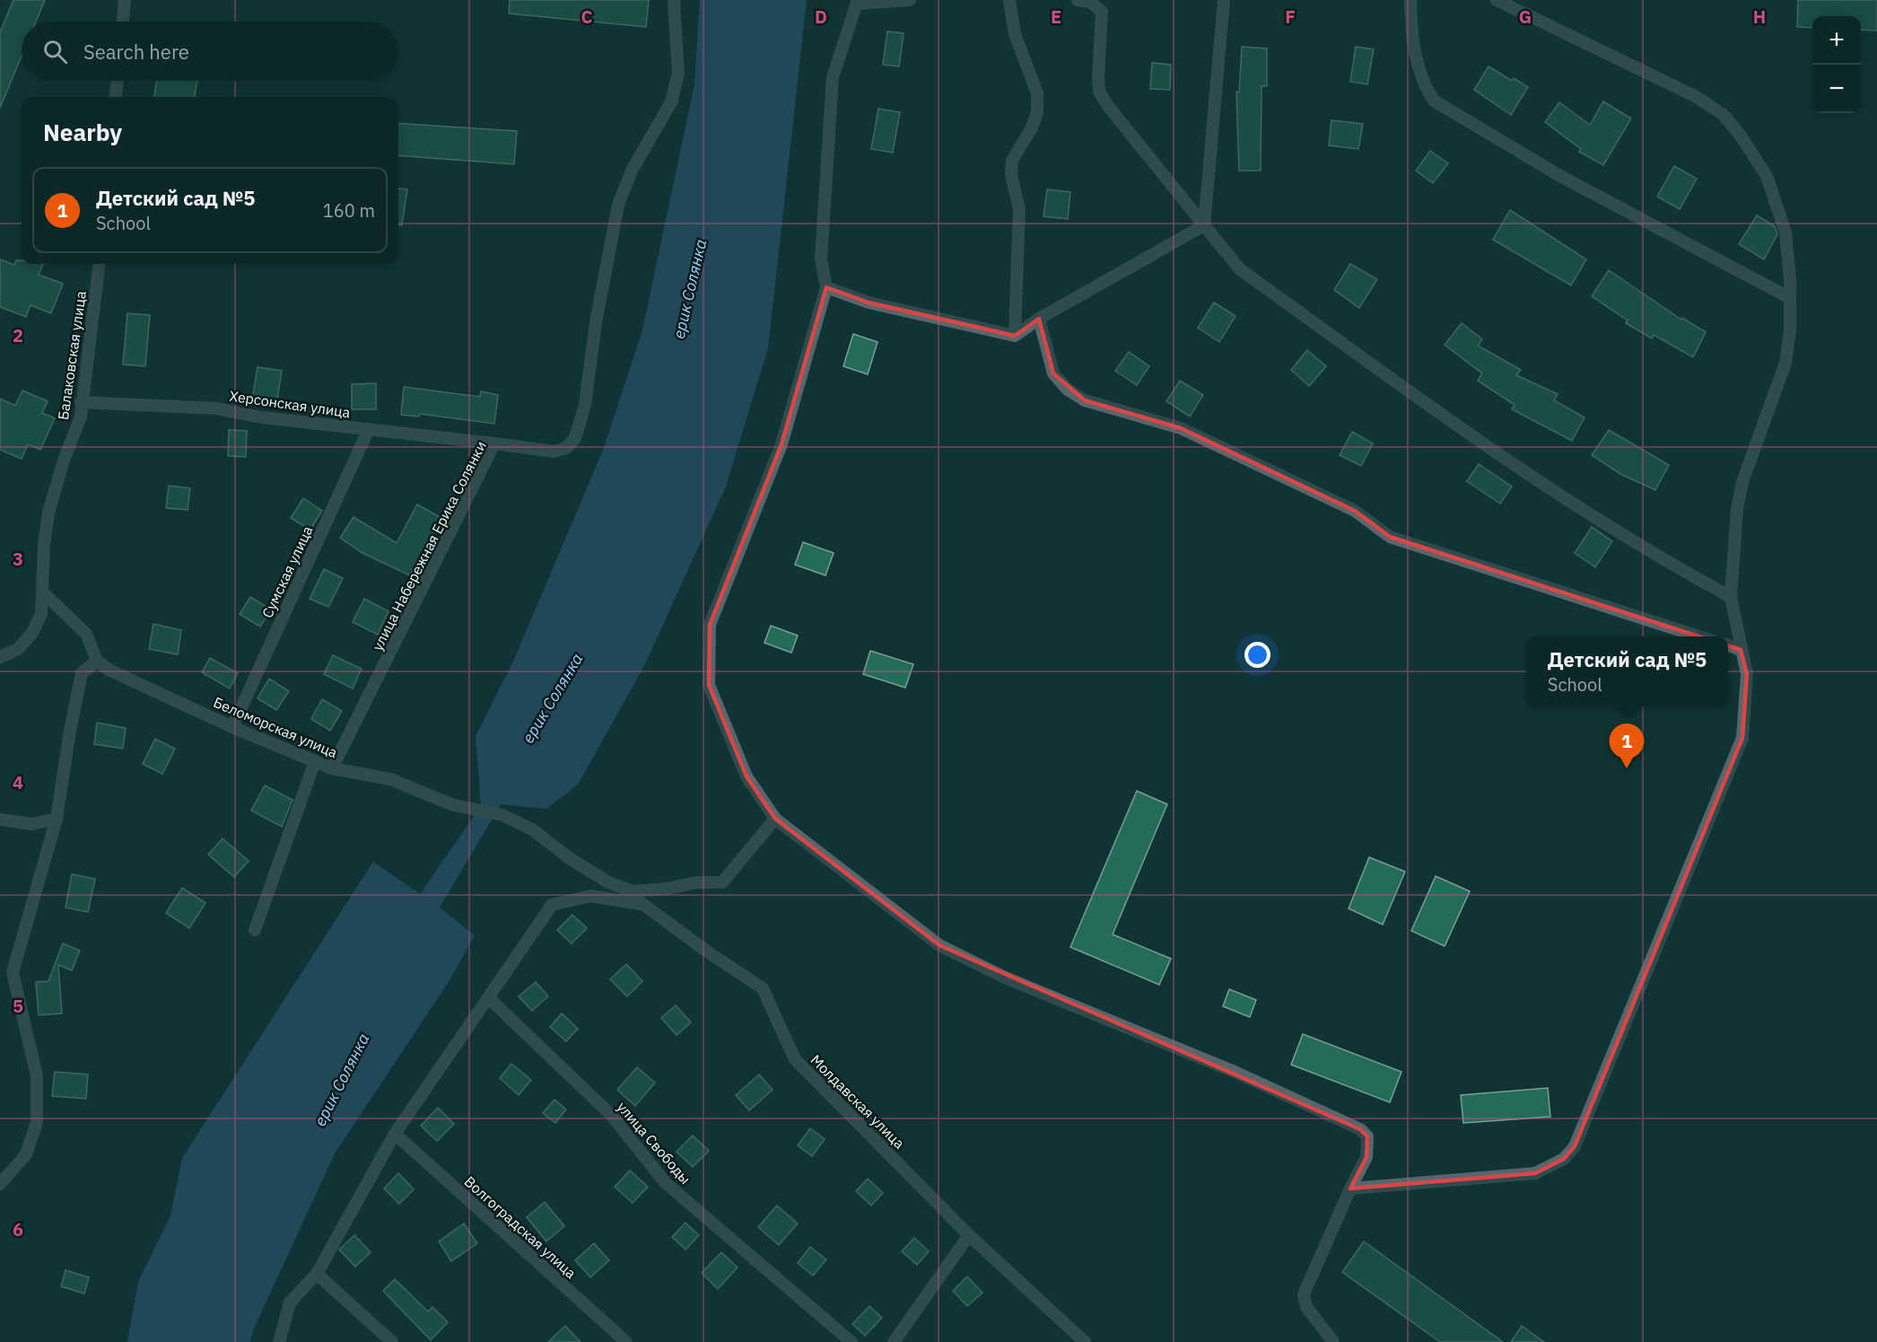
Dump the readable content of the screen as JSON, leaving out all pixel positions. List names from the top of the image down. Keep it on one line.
{"streets":{"street":["Балаковская улица","Херсонская улица","улица Набережная Ерика Солянки","Сумская улица","Беломорская улица","Молдавская улица","улица Свободы","Волгоградская улица"]},"crossings":[["Балаковская улица","Херсонская улица"],["Херсонская улица","улица Набережная Ерика Солянки"],["Херсонская улица","Сумская улица"],["улица Набережная Ерика Солянки","Беломорская улица"],["Сумская улица","Беломорская улица"],["Беломорская улица","Молдавская улица"]],"water":["ерик Солянка"],"page":{"map_buttons":["+","−"],"search":"Search here","heading":"Nearby","list":[{"mark":"1","name":"Детский сад №5","note":"School","value":"160 m"}],"popup":["Детский сад №5","School"],"pins":"1"},"grid":{"columns":["C","D","E","F","G","H"],"rows":["2","3","4","5","6"]}}
